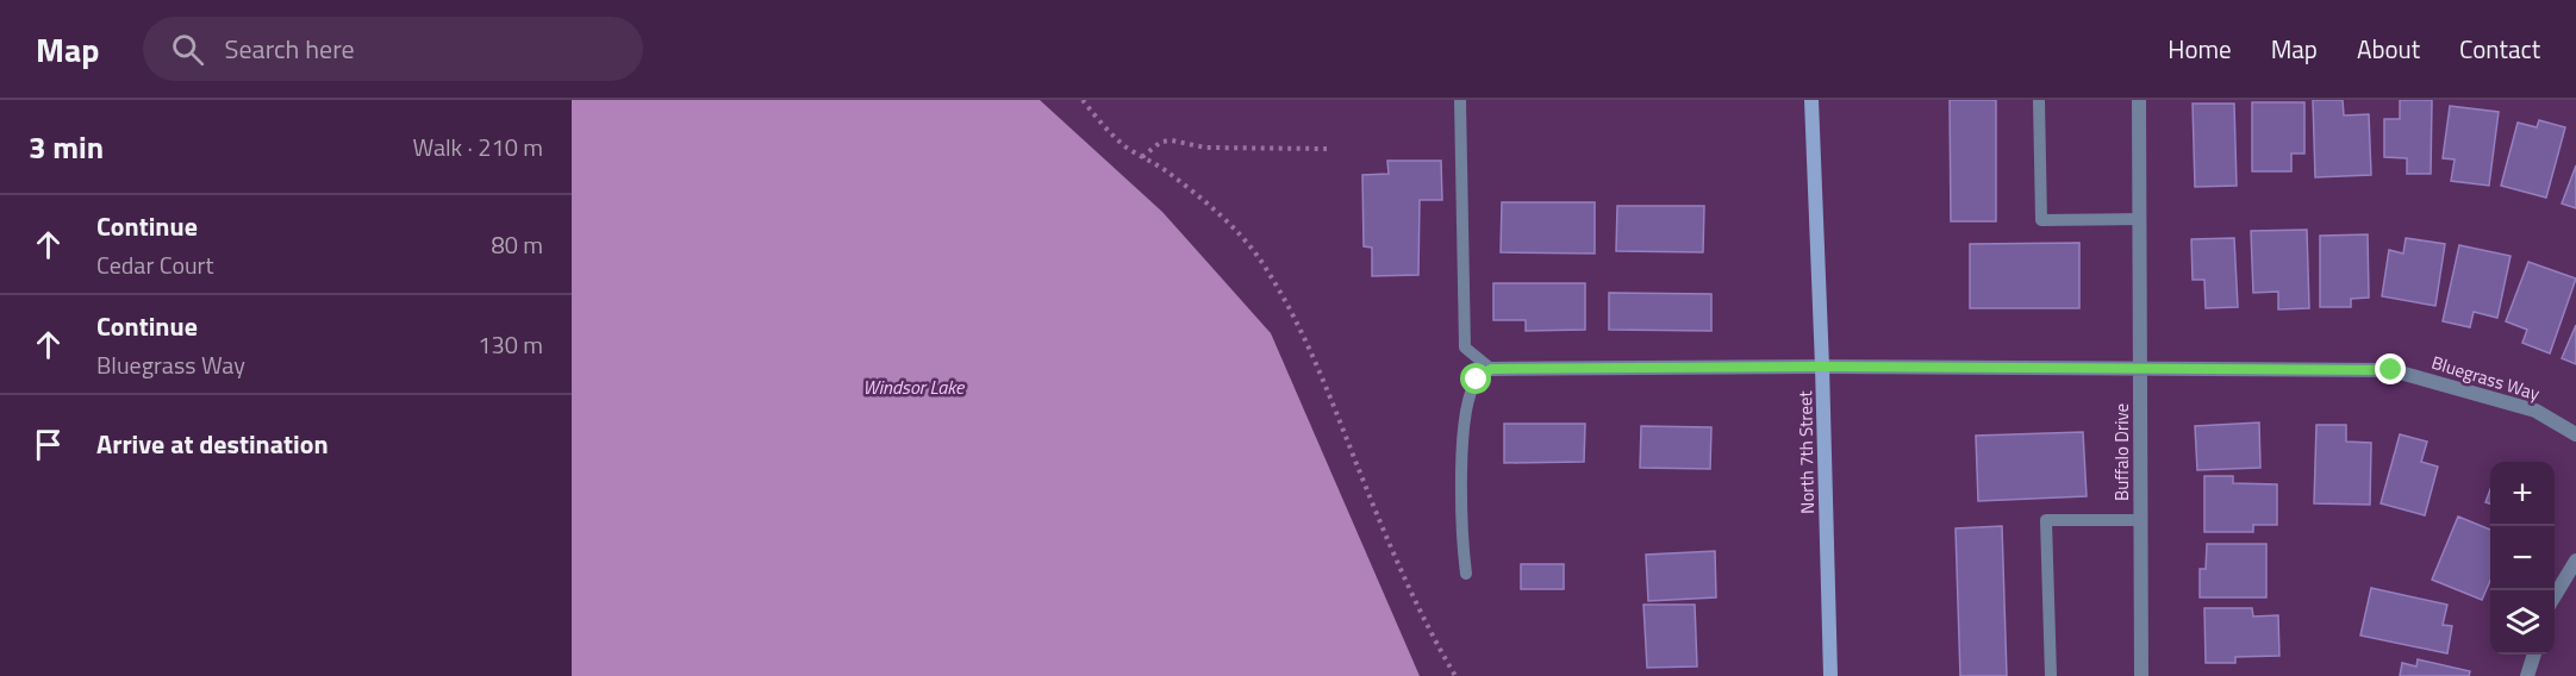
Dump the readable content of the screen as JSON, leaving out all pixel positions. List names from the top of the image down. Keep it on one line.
{"streets":{"main road":["North 7th Street"],"street":["Bluegrass Way","Buffalo Drive"]},"crossings":[["Bluegrass Way","North 7th Street"],["Bluegrass Way","Buffalo Drive"]],"water":["Windsor Lake"],"page":{"header":"Map","search":"Search here","nav":["Home","Map","About","Contact"],"heading":["3 min","Walk · 210 m"],"list":[["Continue","Cedar Court","80 m"],["Continue","Bluegrass Way","130 m"],"Arrive at destination"],"map_buttons":["+","−"]}}
